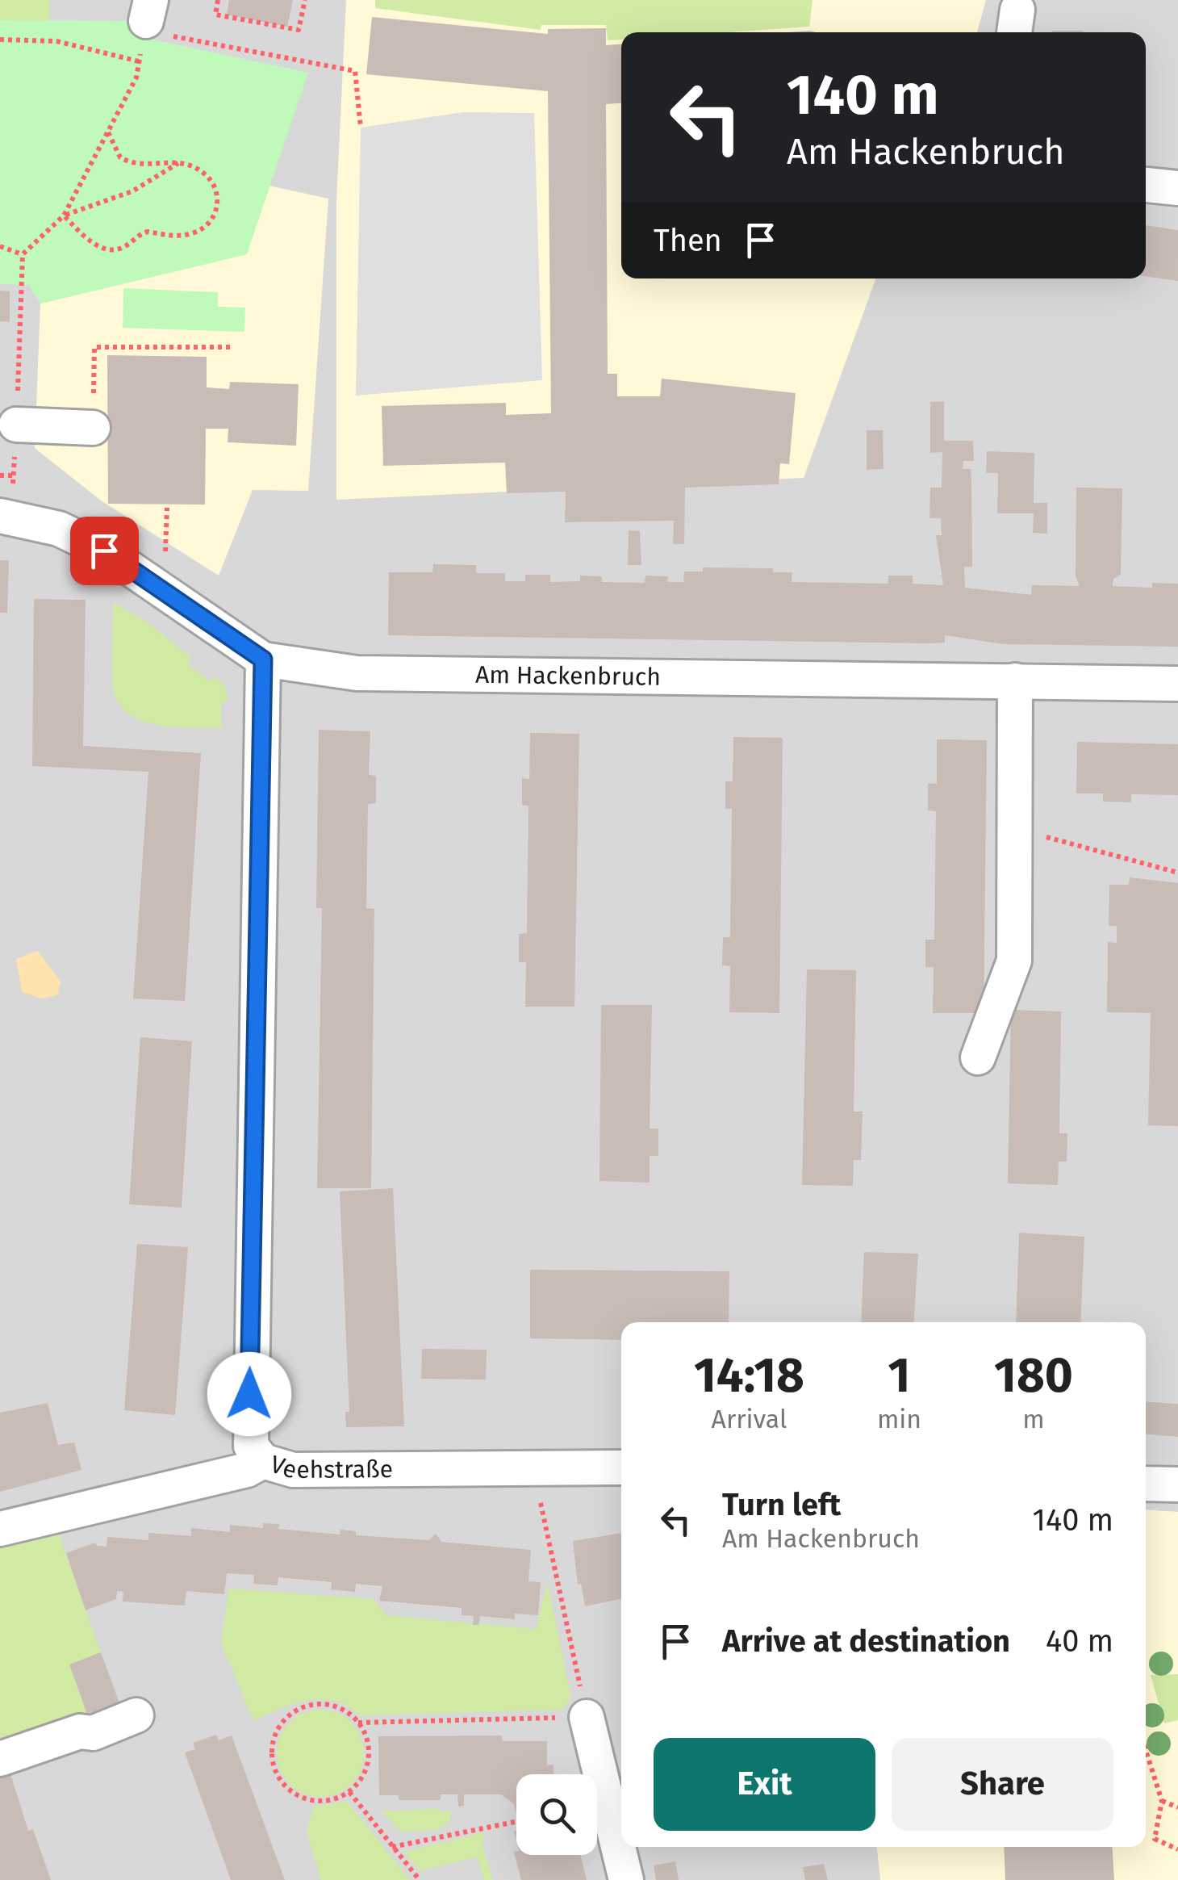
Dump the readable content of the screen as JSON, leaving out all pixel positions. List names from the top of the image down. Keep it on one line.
{"streets":{"street":["Am Hackenbruch","Veehstraße"]},"page":{"turn":["140 m","Am Hackenbruch"],"then":"Then","eta":["14:18","Arrival","1","min","180","m"],"list":[{"name":"Turn left","note":"Am Hackenbruch","value":"140 m"},{"name":"Arrive at destination","value":"40 m"}],"buttons":["Exit","Share"]}}
